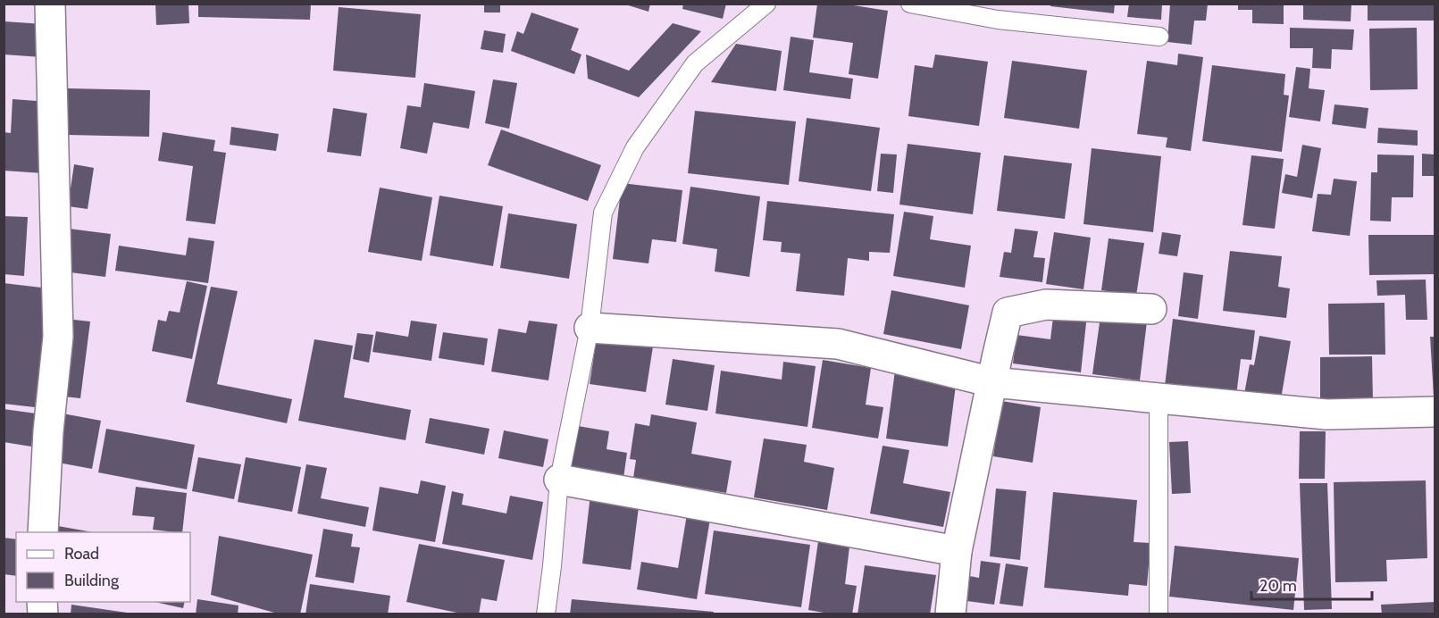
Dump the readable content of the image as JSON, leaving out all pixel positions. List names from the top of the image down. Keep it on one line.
{"legend":["Road","Building"],"scale_bar":"20 m"}
